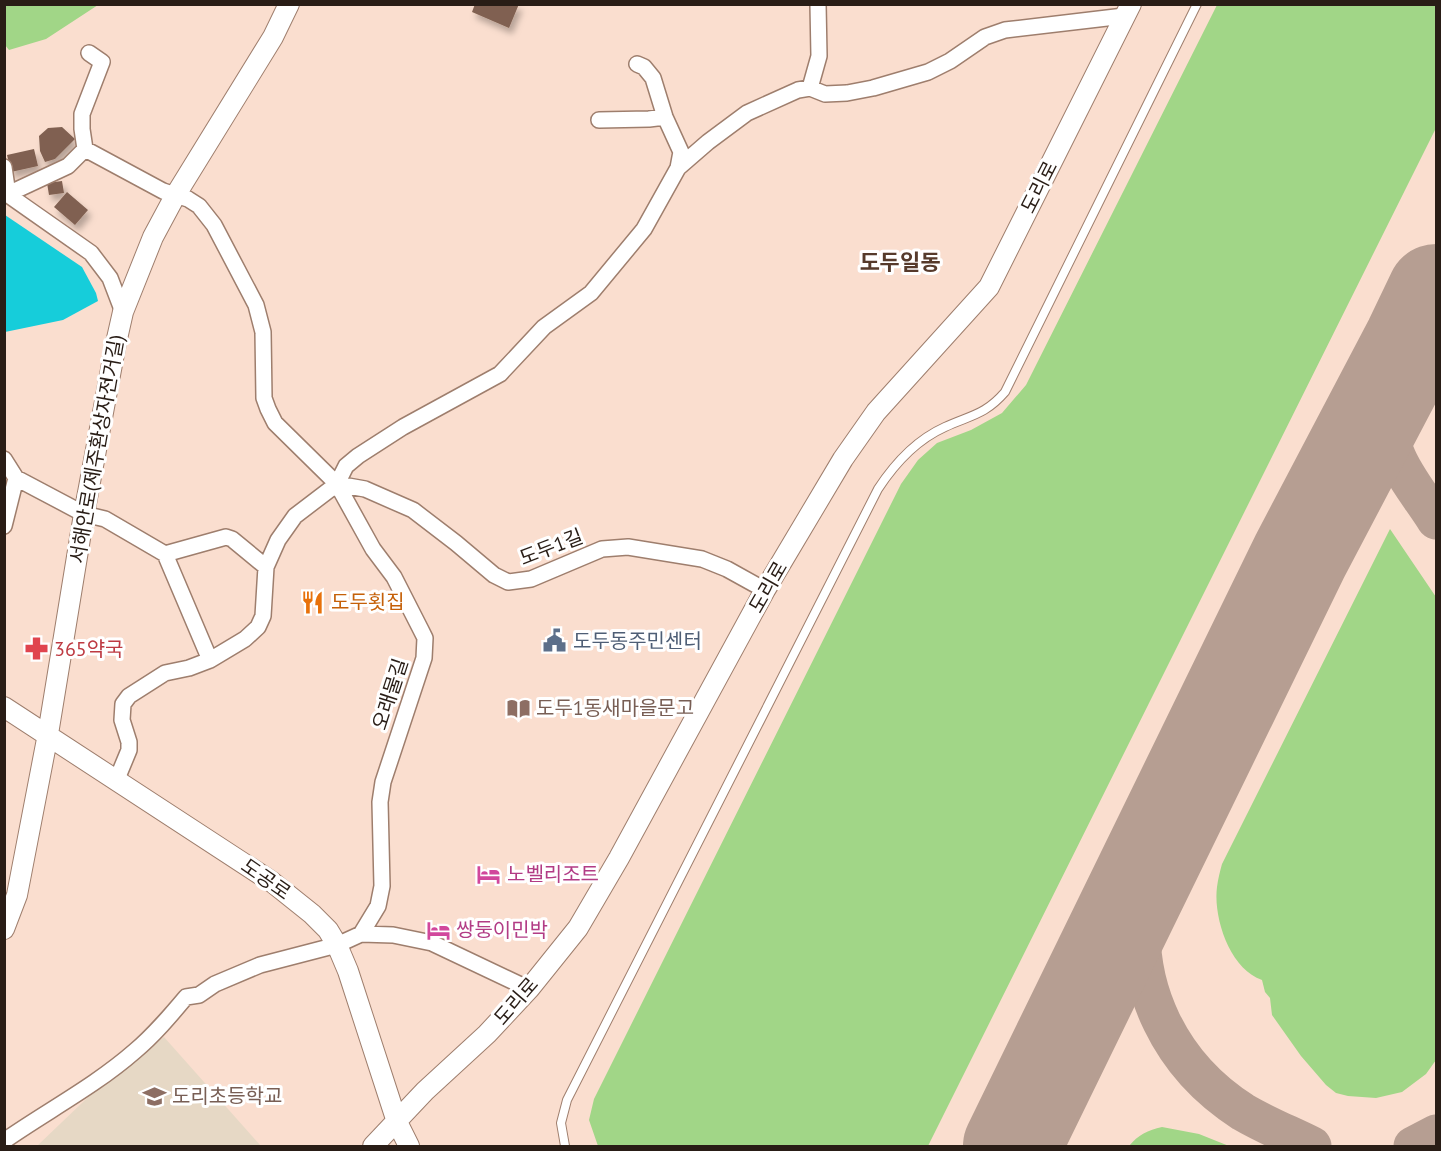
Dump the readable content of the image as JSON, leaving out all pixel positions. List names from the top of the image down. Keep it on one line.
{"streets":{"street":["도리로","서해안로(제주환상자전거길)","도두1길","오래물길","도공로"]},"crossings":[["도리로","도두1길"],["도리로","도공로"],["서해안로(제주환상자전거길)","오래물길"],["서해안로(제주환상자전거길)","도공로"],["도두1길","오래물길"]],"districts":["도두일동"],"places":{"restaurant":["도두횟집"],"public building":["도두동주민센터"],"pharmacy":["365약국"],"library":["도두1동새마을문고"],"hotel":["노벨리조트","쌍둥이민박"],"school or university":["도리초등학교"]}}
